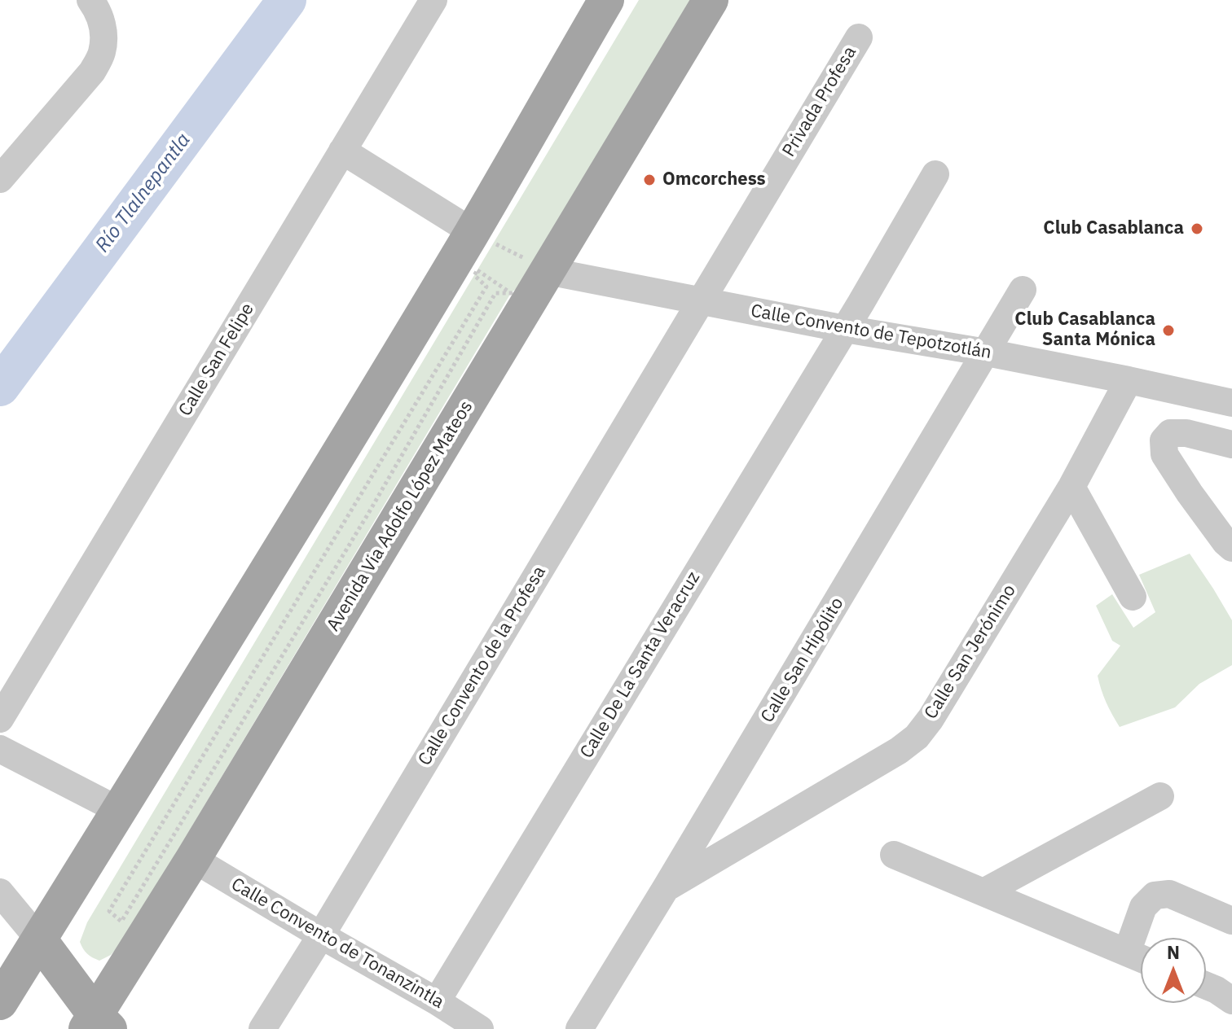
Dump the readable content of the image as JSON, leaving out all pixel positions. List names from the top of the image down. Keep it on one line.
{"streets":{"main road":["Avenida Via Adolfo López Mateos"],"street":["Privada Profesa","Calle Convento de Tepotzotlán","Calle San Felipe","Calle San Jerónimo","Calle San Hipólito","Calle De La Santa Veracruz","Calle Convento de la Profesa","Calle Convento de Tonanzintla"]},"crossings":[["Privada Profesa","Calle Convento de Tepotzotlán"],["Privada Profesa","Calle Convento de la Profesa"],["Calle Convento de Tepotzotlán","Avenida Via Adolfo López Mateos"],["Calle Convento de Tepotzotlán","Calle San Jerónimo"],["Calle Convento de Tepotzotlán","Calle San Hipólito"],["Calle Convento de Tepotzotlán","Calle De La Santa Veracruz"],["Calle Convento de Tepotzotlán","Calle Convento de la Profesa"],["Avenida Via Adolfo López Mateos","Calle Convento de Tonanzintla"],["Calle San Jerónimo","Calle San Hipólito"],["Calle De La Santa Veracruz","Calle Convento de Tonanzintla"],["Calle Convento de la Profesa","Calle Convento de Tonanzintla"]],"water":["Río Tlalnepantla"],"places":["Omcorchess","Club Casablanca","Club Casablanca Santa Mónica"],"north":"top"}
